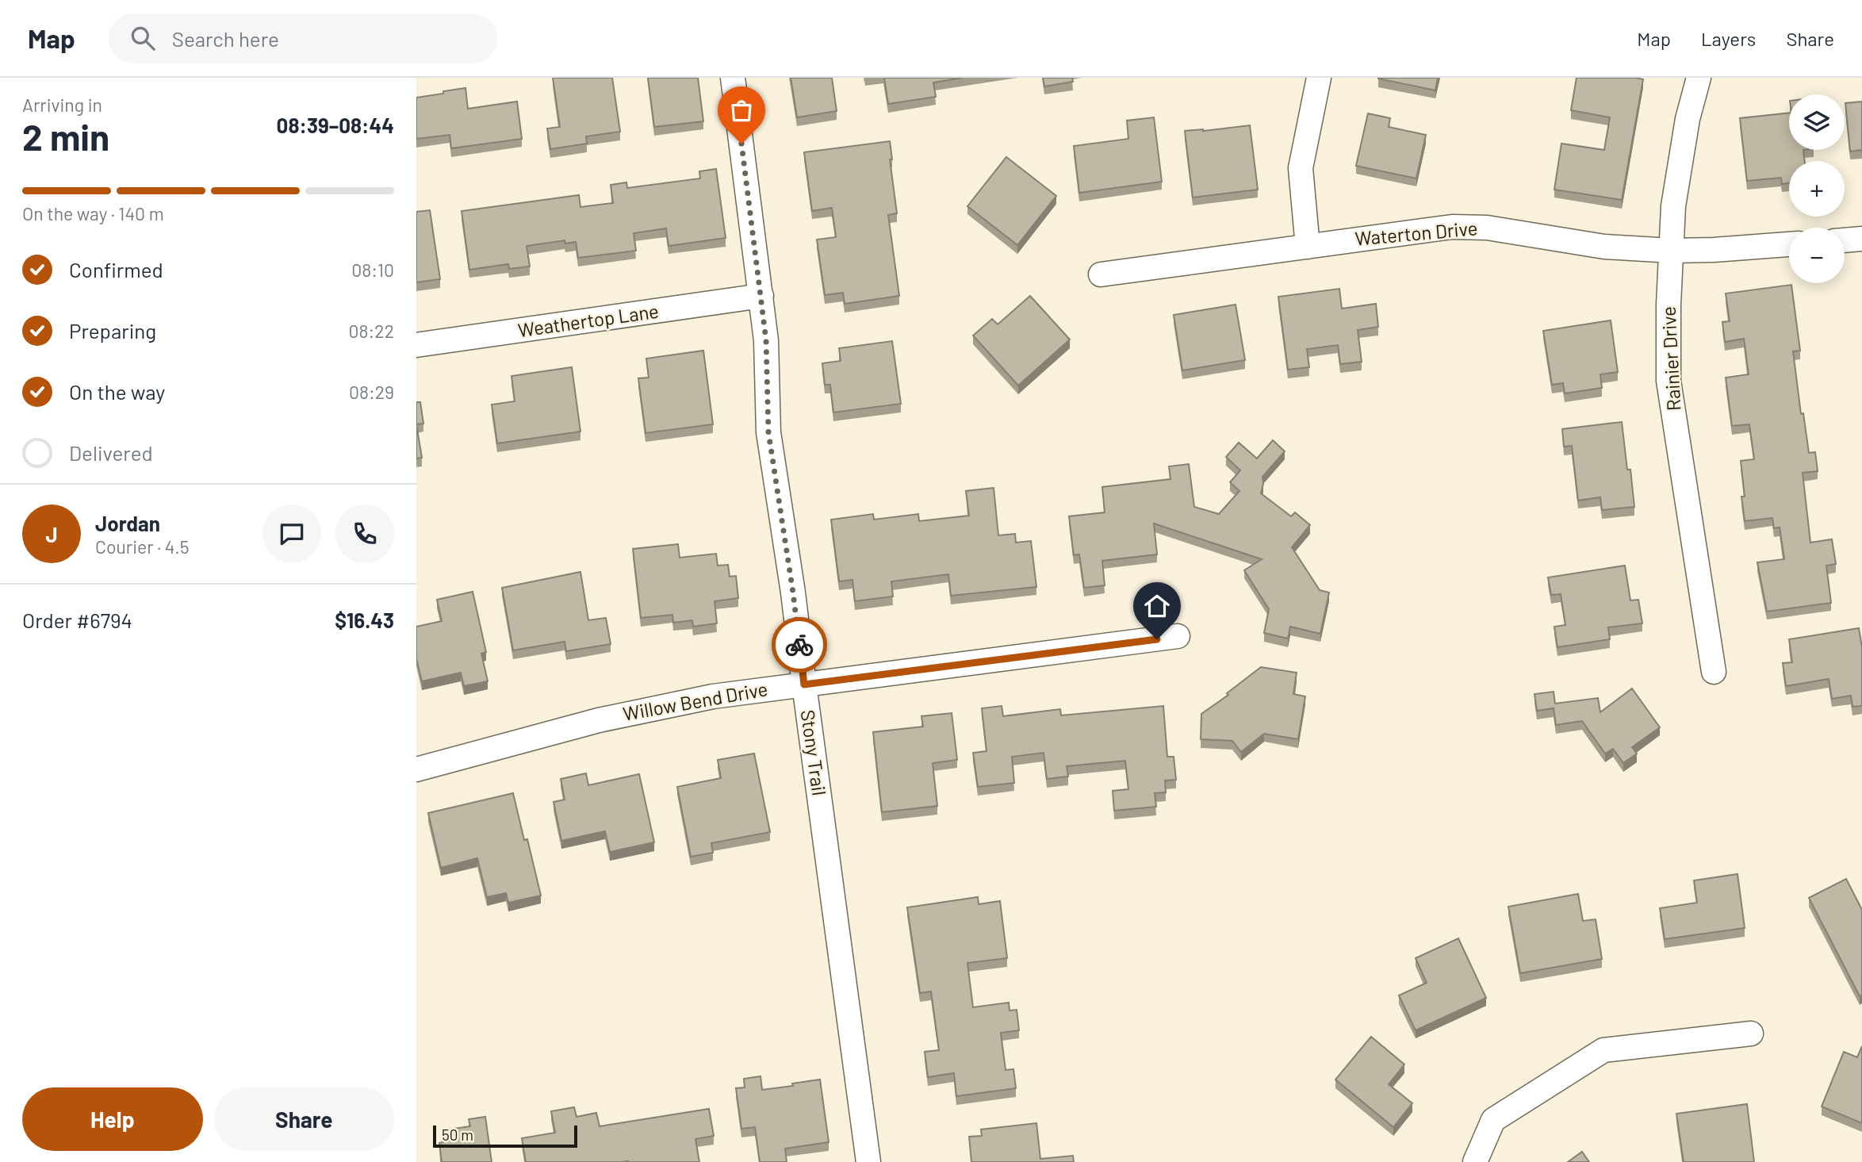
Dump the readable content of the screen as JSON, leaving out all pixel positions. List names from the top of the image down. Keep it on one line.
{"streets":{"street":["Waterton Drive","Weathertop Lane","Rainier Drive","Willow Bend Drive","Stony Trail"]},"crossings":[["Waterton Drive","Rainier Drive"],["Weathertop Lane","Stony Trail"],["Willow Bend Drive","Stony Trail"]],"scale_bar":"50 m","page":{"header":"Map","search":"Search here","nav":["Map","Layers","Share"],"heading":["2 min","Arriving in","08:39–08:44"],"panel":["Jordan","Courier · 4.5","Order #6794","$16.43"],"map_buttons":["+","−"],"bar":"On the way · 140 m","list":[["Confirmed","08:10"],["Preparing","08:22"],["On the way","08:29"],"Delivered"],"round":"J","buttons":["Help","Share"],"scale":"50 m"}}
